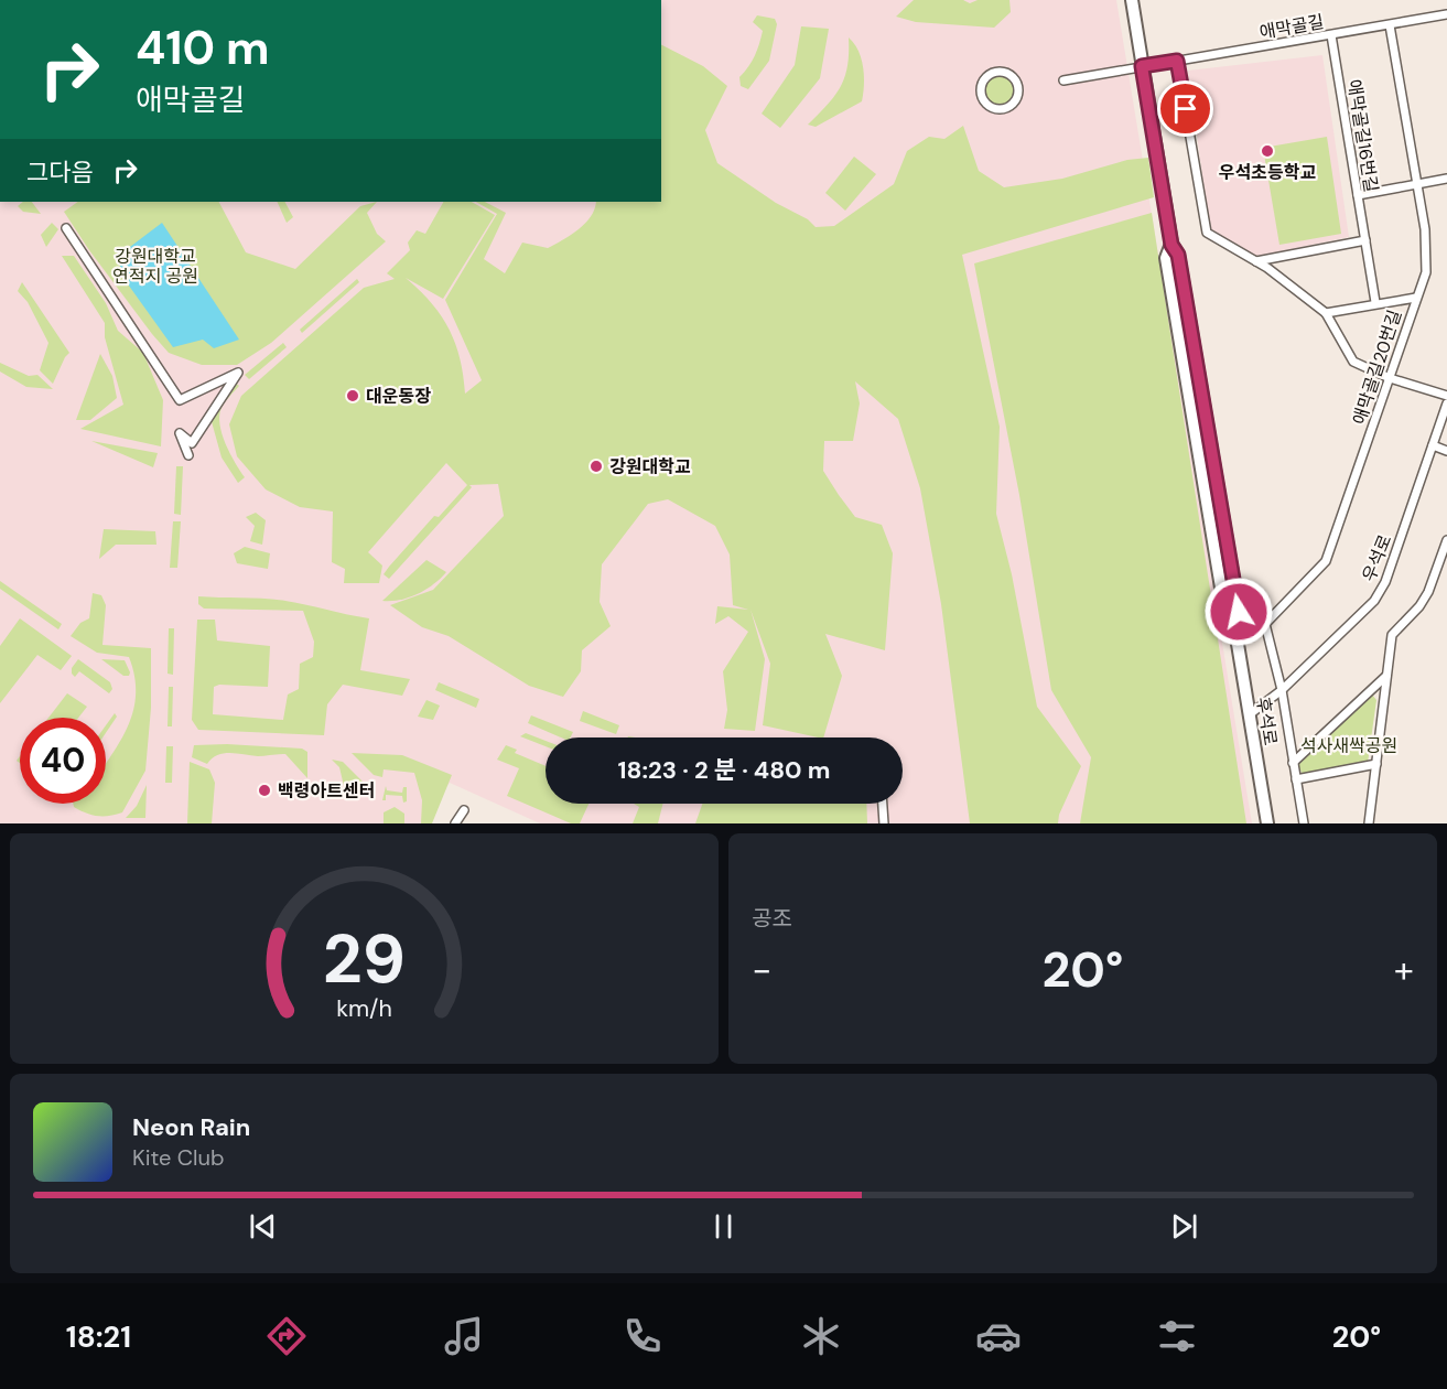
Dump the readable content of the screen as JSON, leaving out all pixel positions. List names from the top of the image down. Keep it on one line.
{"streets":{"street":["애막골길","애막골길16번길","애막골길20번길","우석로","후석로"]},"crossings":[["애막골길","애막골길16번길"],["애막골길","애막골길20번길"],["애막골길","후석로"],["애막골길20번길","우석로"],["우석로","후석로"]],"parks":["강원대학교 연적지 공원","석사새싹공원"],"places":["우석초등학교","대운동장","강원대학교","백령아트센터"],"page":{"turn":["410 m","애막골길"],"then":"그다음","limit":"40","trip":"18:23 · 2 분 · 480 m","tile":"공조","heat":["−","20°","+"],"song":["Neon Rain","Kite Club"],"tabs":["18:21","20°"],"gauge":["29","km/h"]}}
